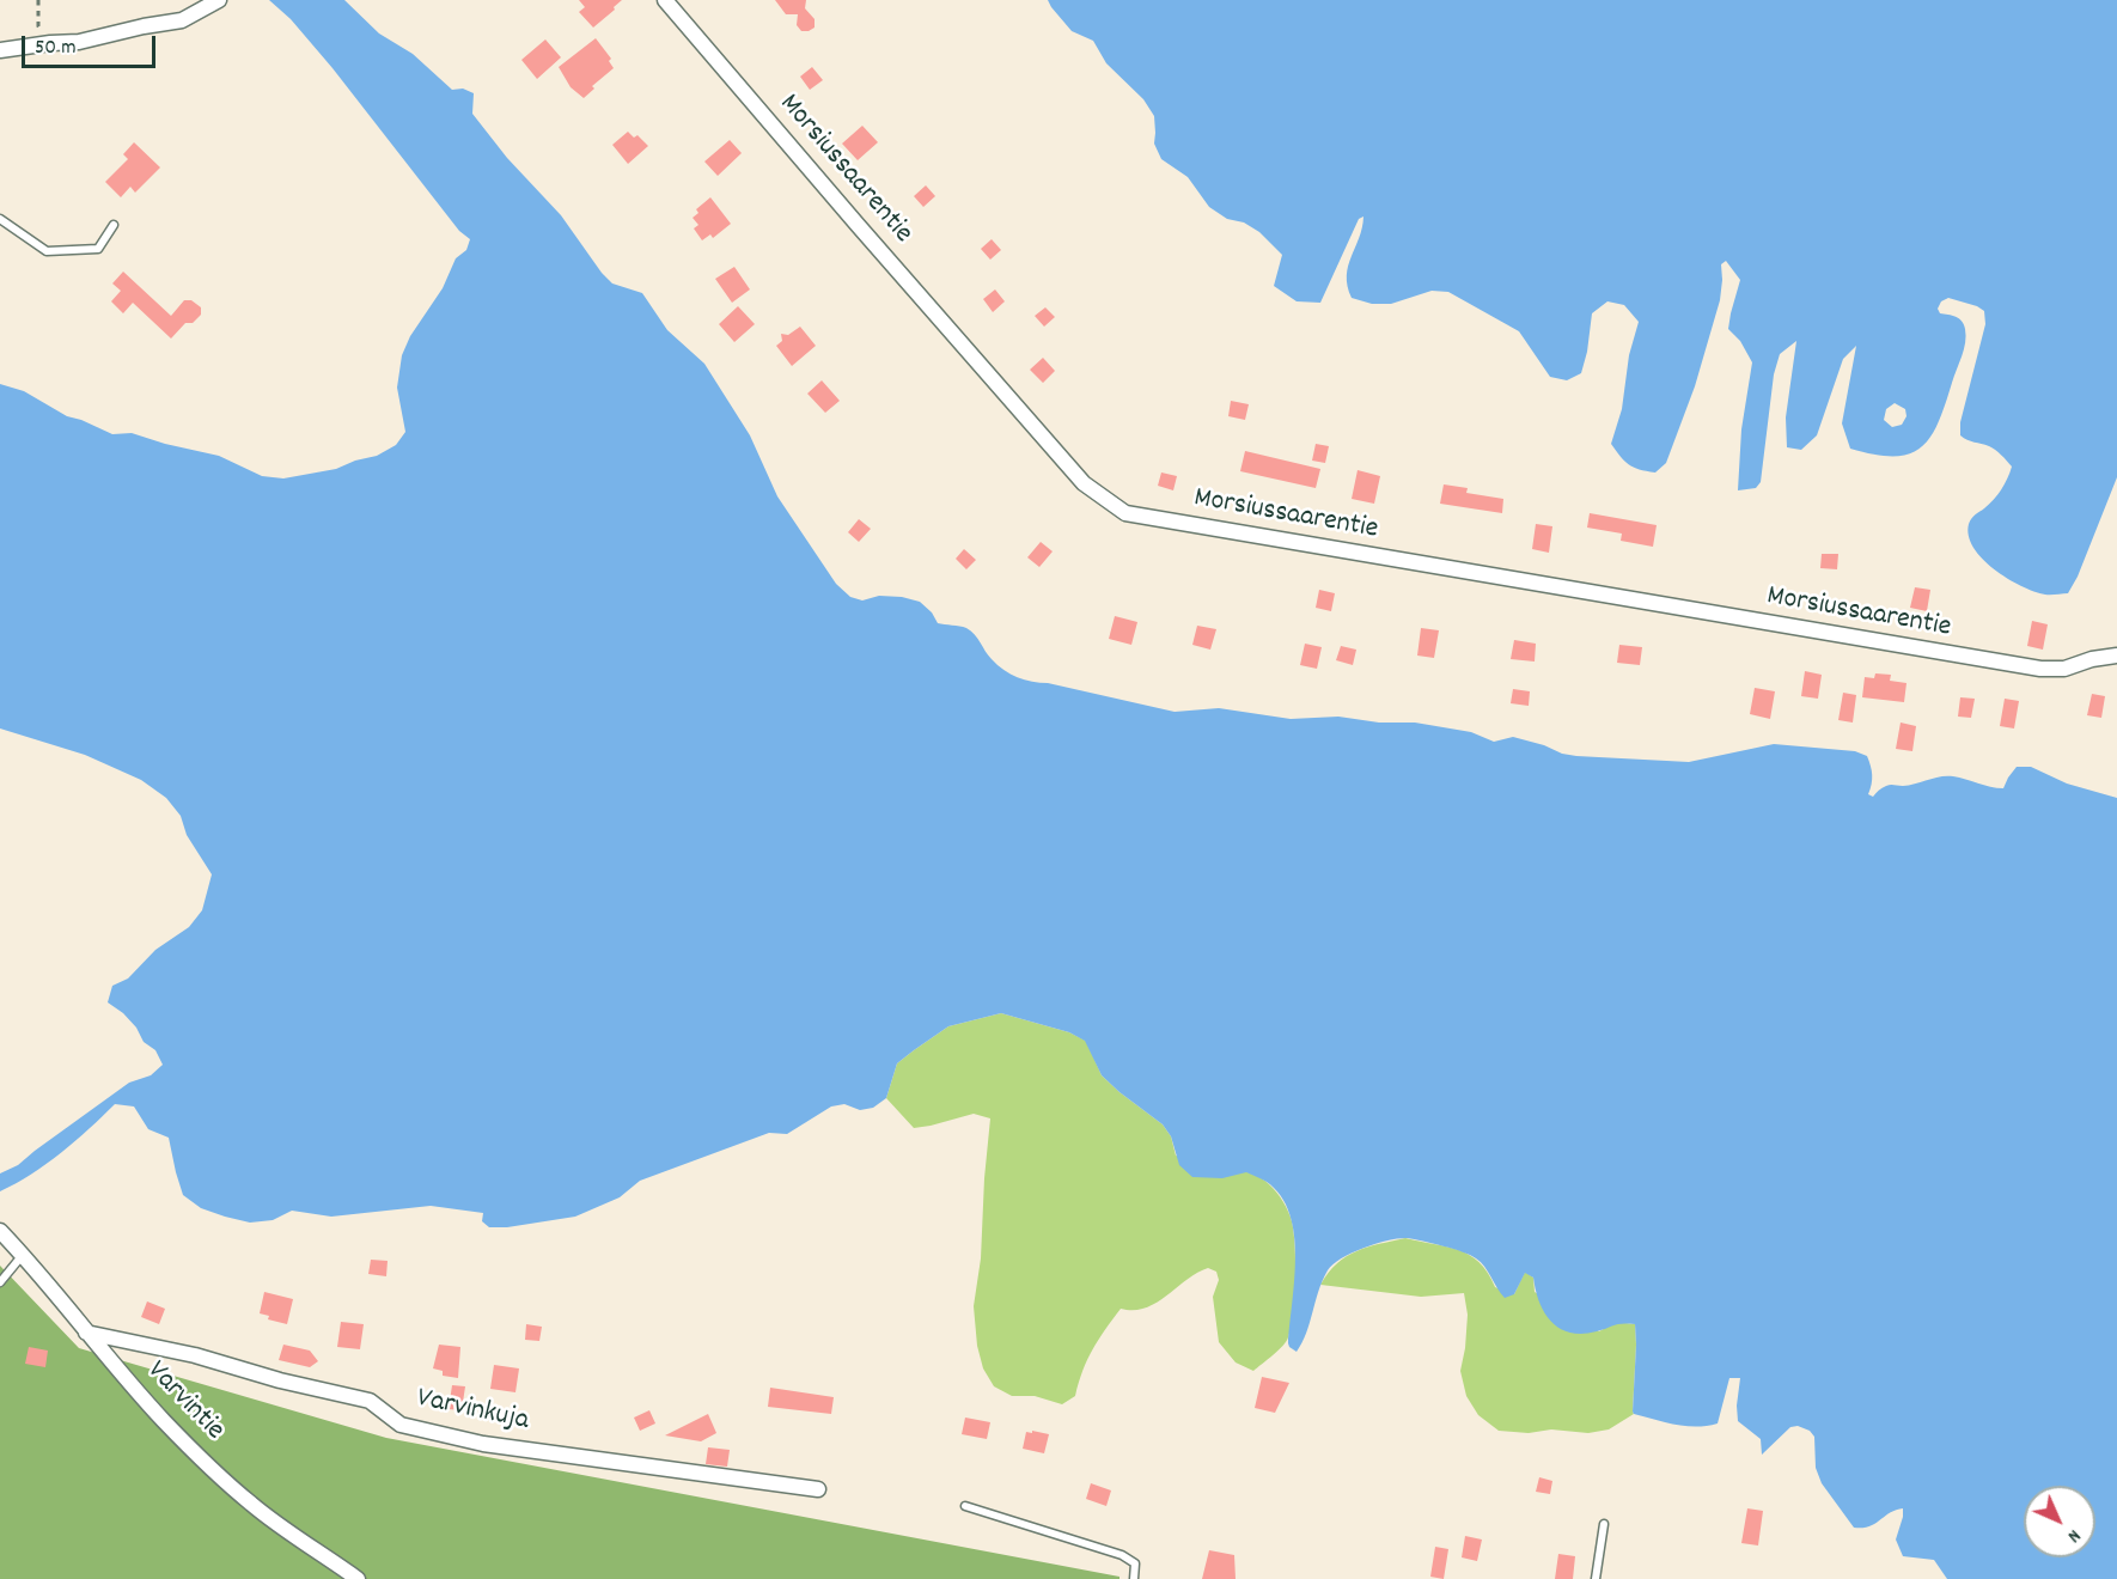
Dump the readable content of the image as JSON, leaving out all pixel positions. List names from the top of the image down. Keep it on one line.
{"streets":{"street":["Morsiussaarentie","Varvintie","Varvinkuja"]},"crossings":[["Varvintie","Varvinkuja"]],"scale_bar":"50 m","north":"bottom right"}
